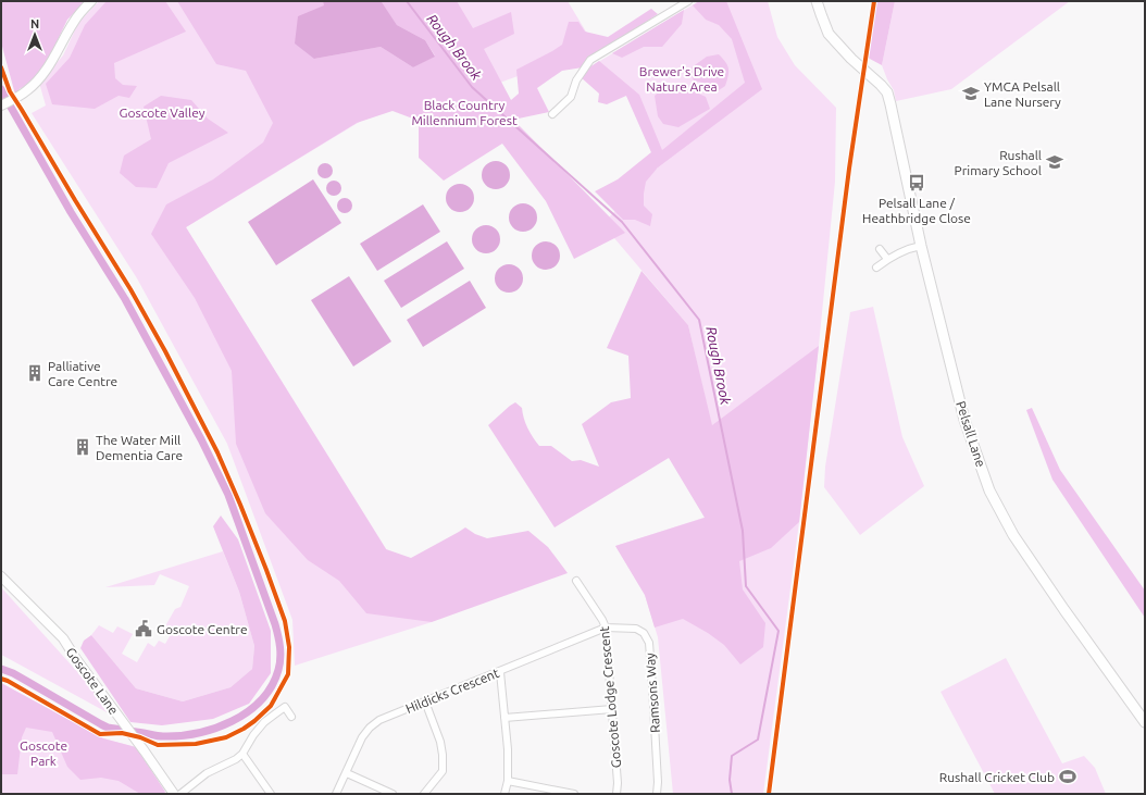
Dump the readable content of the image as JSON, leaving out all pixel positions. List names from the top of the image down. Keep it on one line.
{"streets":{"main road":["Pelsall Lane"],"street":["Goscote Lane","Hildicks Crescent","Ramsons Way","Goscote Lodge Crescent"]},"crossings":[["Hildicks Crescent","Ramsons Way"],["Hildicks Crescent","Goscote Lodge Crescent"],["Ramsons Way","Goscote Lodge Crescent"]],"water":["Rough Brook"],"parks":["Brewer's Drive Nature Area","Black Country Millennium Forest","Goscote Valley","Goscote Park"],"places":{"school or university":["YMCA Pelsall Lane Nursery","Rushall Primary School"],"bus stop":["Pelsall Lane / Heathbridge Close"],"building":["Palliative Care Centre","The Water Mill Dementia Care"],"public building":["Goscote Centre"],"sports":["Rushall Cricket Club"]},"north":"top"}
